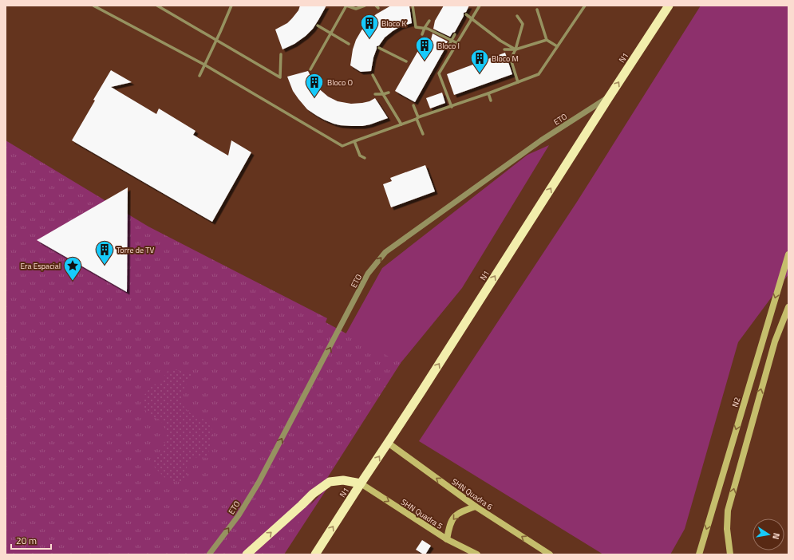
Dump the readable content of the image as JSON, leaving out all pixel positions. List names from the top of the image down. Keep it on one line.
{"streets":{"highway":["N1"],"main road":["N2","SHN Quadra 6","SHN Quadra 5"],"street":["ETO"]},"crossings":[["N1","ETO"],["N1","SHN Quadra 6"],["N1","SHN Quadra 5"]],"one_way":["N1","ETO","SHN Quadra 6","SHN Quadra 5"],"places":{"building":["Bloco K","Bloco I","Bloco M","Bloco O","Torre de TV"],"place":["Era Espacial"]},"scale_bar":"20 m","north":"right"}
